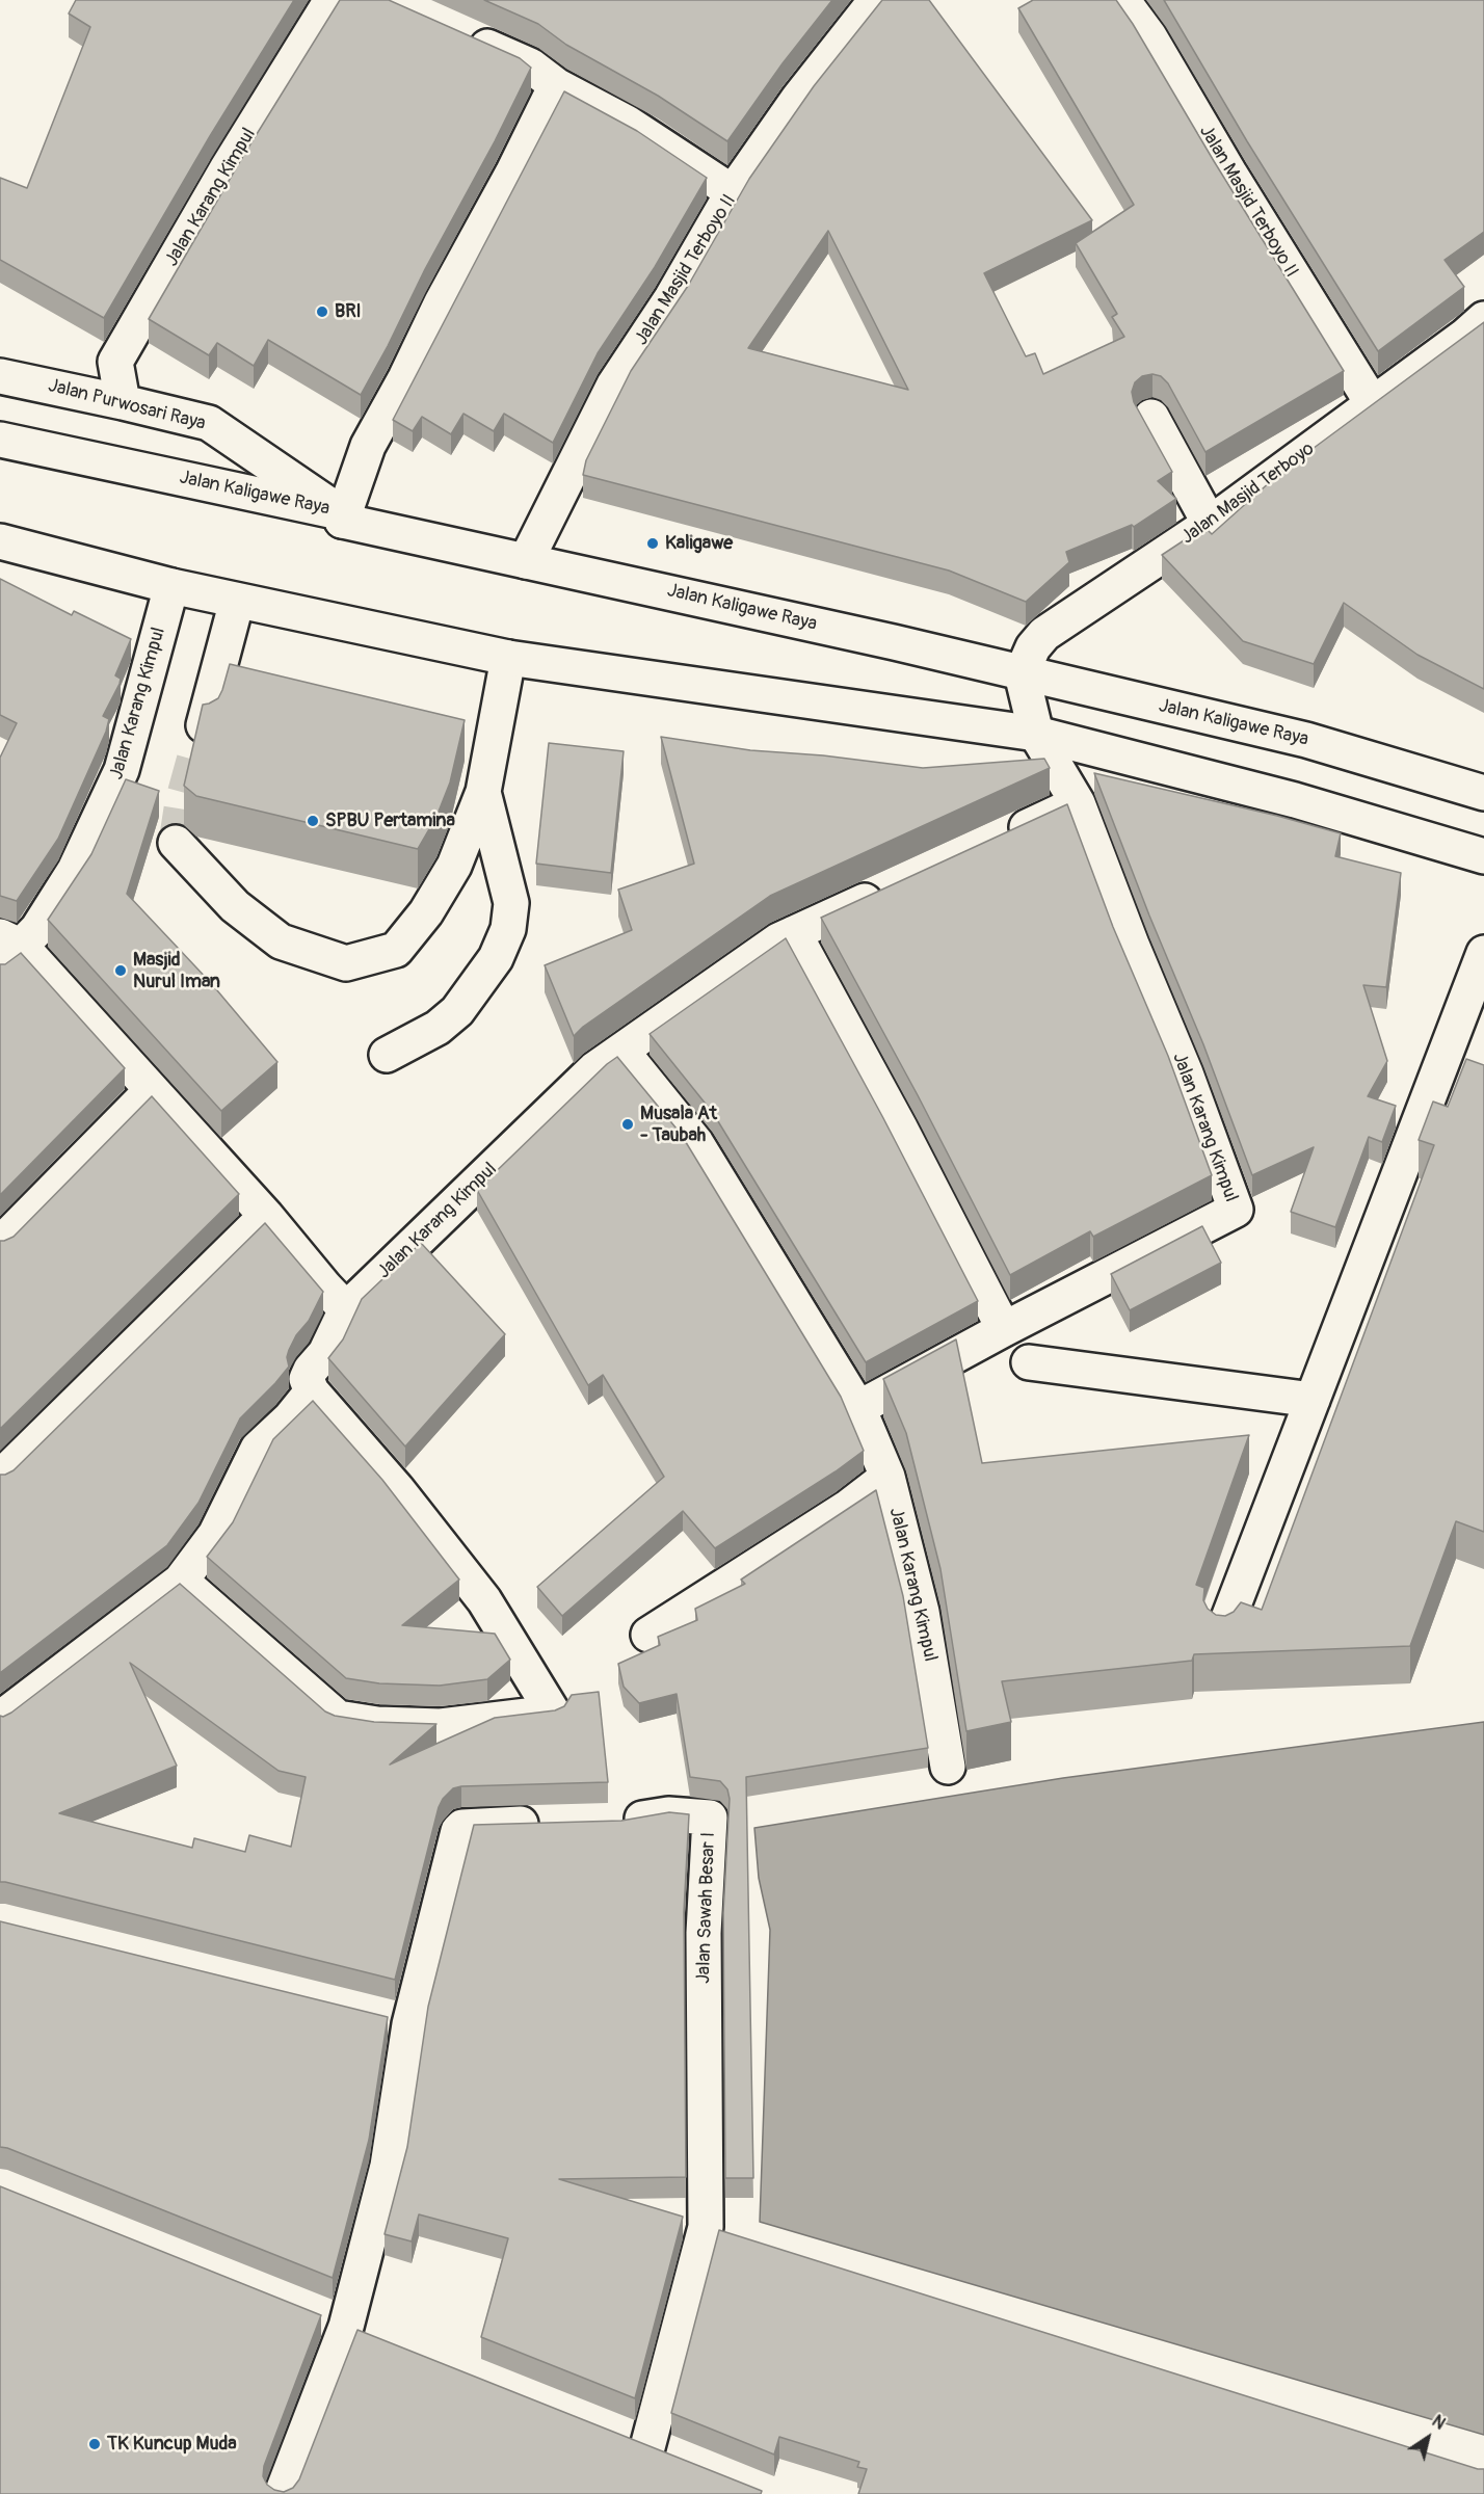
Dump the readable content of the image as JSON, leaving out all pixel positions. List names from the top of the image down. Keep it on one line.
{"streets":{"main road":["Jalan Karang Kimpul","Jalan Masjid Terboyo II","Jalan Purwosari Raya","Jalan Kaligawe Raya","Jalan Masjid Terboyo","Jalan Sawah Besar I"]},"crossings":[["Jalan Karang Kimpul","Jalan Purwosari Raya"],["Jalan Karang Kimpul","Jalan Kaligawe Raya"],["Jalan Karang Kimpul","Jalan Masjid Terboyo"],["Jalan Masjid Terboyo II","Jalan Kaligawe Raya"],["Jalan Masjid Terboyo II","Jalan Masjid Terboyo"],["Jalan Purwosari Raya","Jalan Kaligawe Raya"],["Jalan Kaligawe Raya","Jalan Masjid Terboyo"]],"places":["BRI","Kaligawe","SPBU Pertamina","Masjid Nurul Iman","Musala At - Taubah","TK Kuncup Muda"],"north":"top right"}
